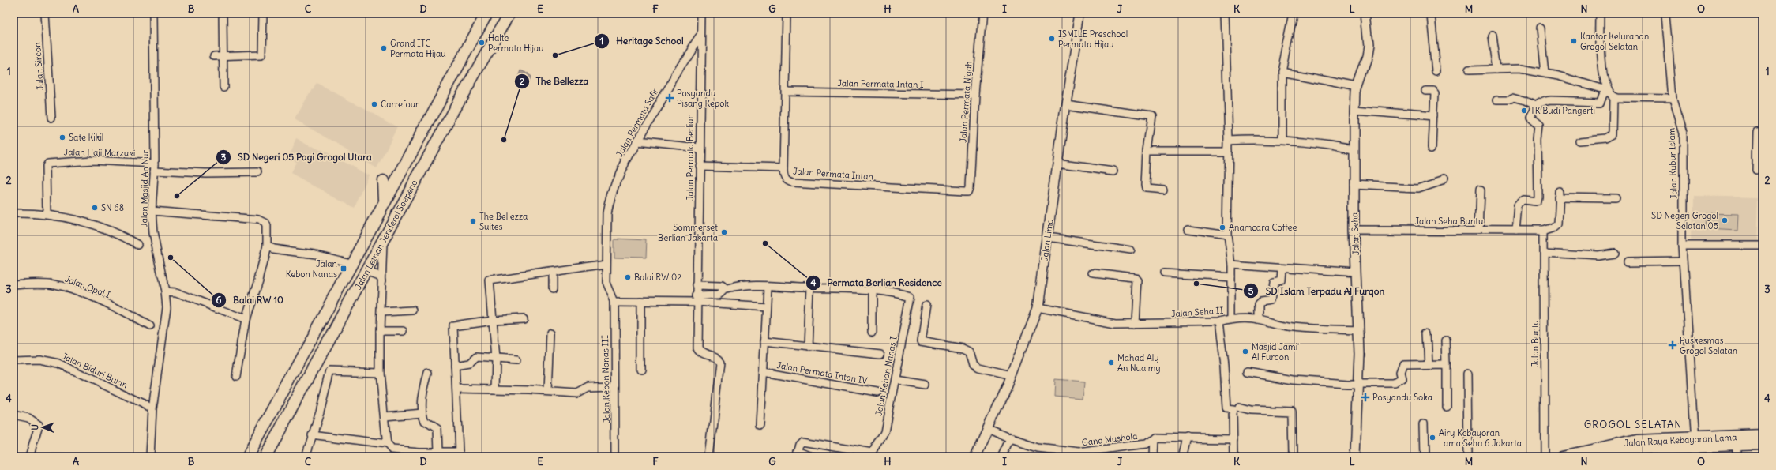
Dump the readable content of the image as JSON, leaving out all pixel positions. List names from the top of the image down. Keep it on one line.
{"streets":{"main road":["Jalan Letnan Jenderal Soepeno","Jalan Raya Kebayoran Lama"],"street":["Jalan Sircon","Jalan Permata Intan I","Jalan Permata Nigah","Jalan Permata Safir","Jalan Haji Marzuki","Jalan Permata Berlian","Jalan Kubur Islam","Jalan Permata Intan","Jalan Masjid An Nur","Jalan Seha Buntu","Jalan Seha","Jalan Limo","Jalan Opal I","Jalan Seha II","Jalan Buntu","Jalan Biduri Bulan","Jalan Permata Intan IV","Jalan Kebon Nanas I","Jalan Kebon Nanas III","Gang Mushola"]},"crossings":[["Jalan Permata Intan I","Jalan Permata Nigah"],["Jalan Permata Intan I","Jalan Permata Intan"],["Jalan Permata Nigah","Jalan Permata Intan"],["Jalan Permata Safir","Jalan Permata Berlian"],["Jalan Permata Safir","Jalan Kebon Nanas III"],["Jalan Haji Marzuki","Jalan Masjid An Nur"],["Jalan Kubur Islam","Jalan Raya Kebayoran Lama"],["Jalan Seha Buntu","Jalan Seha"],["Jalan Seha Buntu","Jalan Buntu"],["Jalan Seha","Jalan Seha II"],["Jalan Limo","Jalan Seha II"],["Jalan Limo","Gang Mushola"]],"districts":["GROGOL SELATAN"],"places":{"other":["ISMILE Preschool Permata Hijau","Kantor Kelurahan Grogol Selatan","Halte Permata Hijau","Grand ITC Permata Hijau","Heritage School","Carrefour","TK Budi Pangerti","Sate Kikil","The Bellezza","SD Negeri 05 Pagi Grogol Utara","SN 68","SD Negeri Grogol Selatan 05","The Bellezza Suites","Anamcara Coffee","Sommerset Berlian Jakarta","Permata Berlian Residence","Balai RW 10","Balai RW 02","SD Islam Terpadu Al Furqon","Masjid Jami' Al Furqon","Mahad Aly An Nuaimy","Airy Kebayoran Lama Seha 6 Jakarta"],"health":["Posyandu Pisang Kepok","Puskesmas Grogol Selatan","Posyandu Soka"],"transit":["Jalan Kebon Nanas"]},"north":"left","grid":{"columns":["A","B","C","D","E","F","G","H","I","J","K","L","M","N","O"],"rows":["1","2","3","4"]}}
